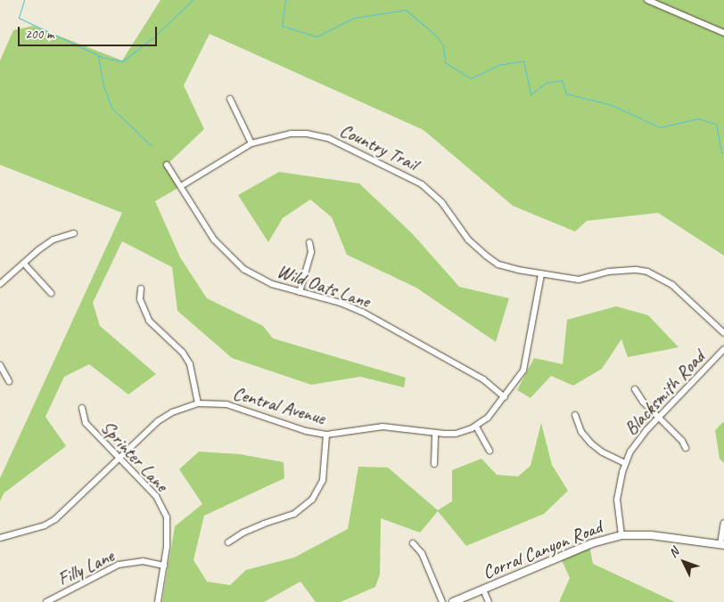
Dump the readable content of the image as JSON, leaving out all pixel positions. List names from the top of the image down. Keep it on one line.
{"streets":{"main road":["Corral Canyon Road"],"street":["Country Trail","Wild Oats Lane","Blacksmith Road","Central Avenue","Sprinter Lane","Filly Lane"]},"crossings":[["Country Trail","Wild Oats Lane"],["Country Trail","Central Avenue"],["Wild Oats Lane","Central Avenue"],["Blacksmith Road","Corral Canyon Road"],["Central Avenue","Sprinter Lane"],["Sprinter Lane","Filly Lane"]],"scale_bar":"200 m","north":"top left"}
